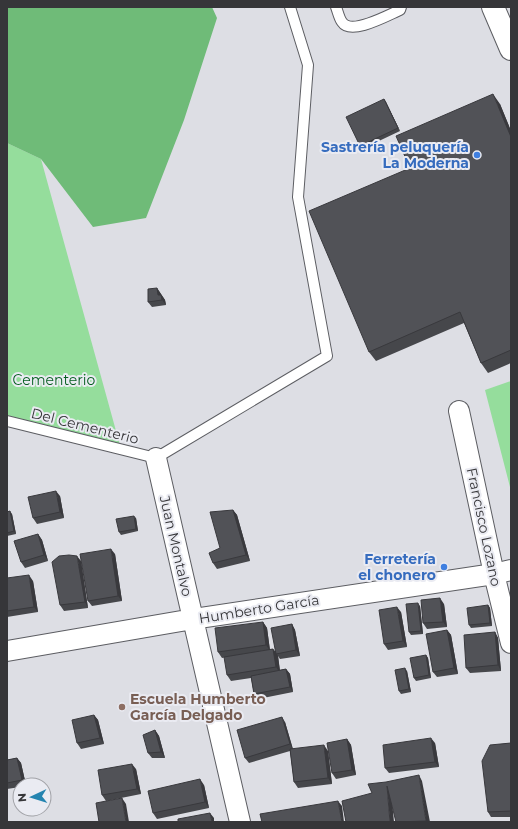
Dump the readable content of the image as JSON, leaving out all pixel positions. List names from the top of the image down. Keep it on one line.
{"streets":{"street":["Francisco Lozano","Juan Montalvo","Humberto García"],"lane":["Del Cementerio"]},"crossings":[["Del Cementerio","Juan Montalvo"],["Francisco Lozano","Humberto García"],["Juan Montalvo","Humberto García"]],"parks":["Cementerio"],"places":["Sastrería peluquería La Moderna","Ferretería el chonero","Escuela Humberto García Delgado"],"north":"left"}
